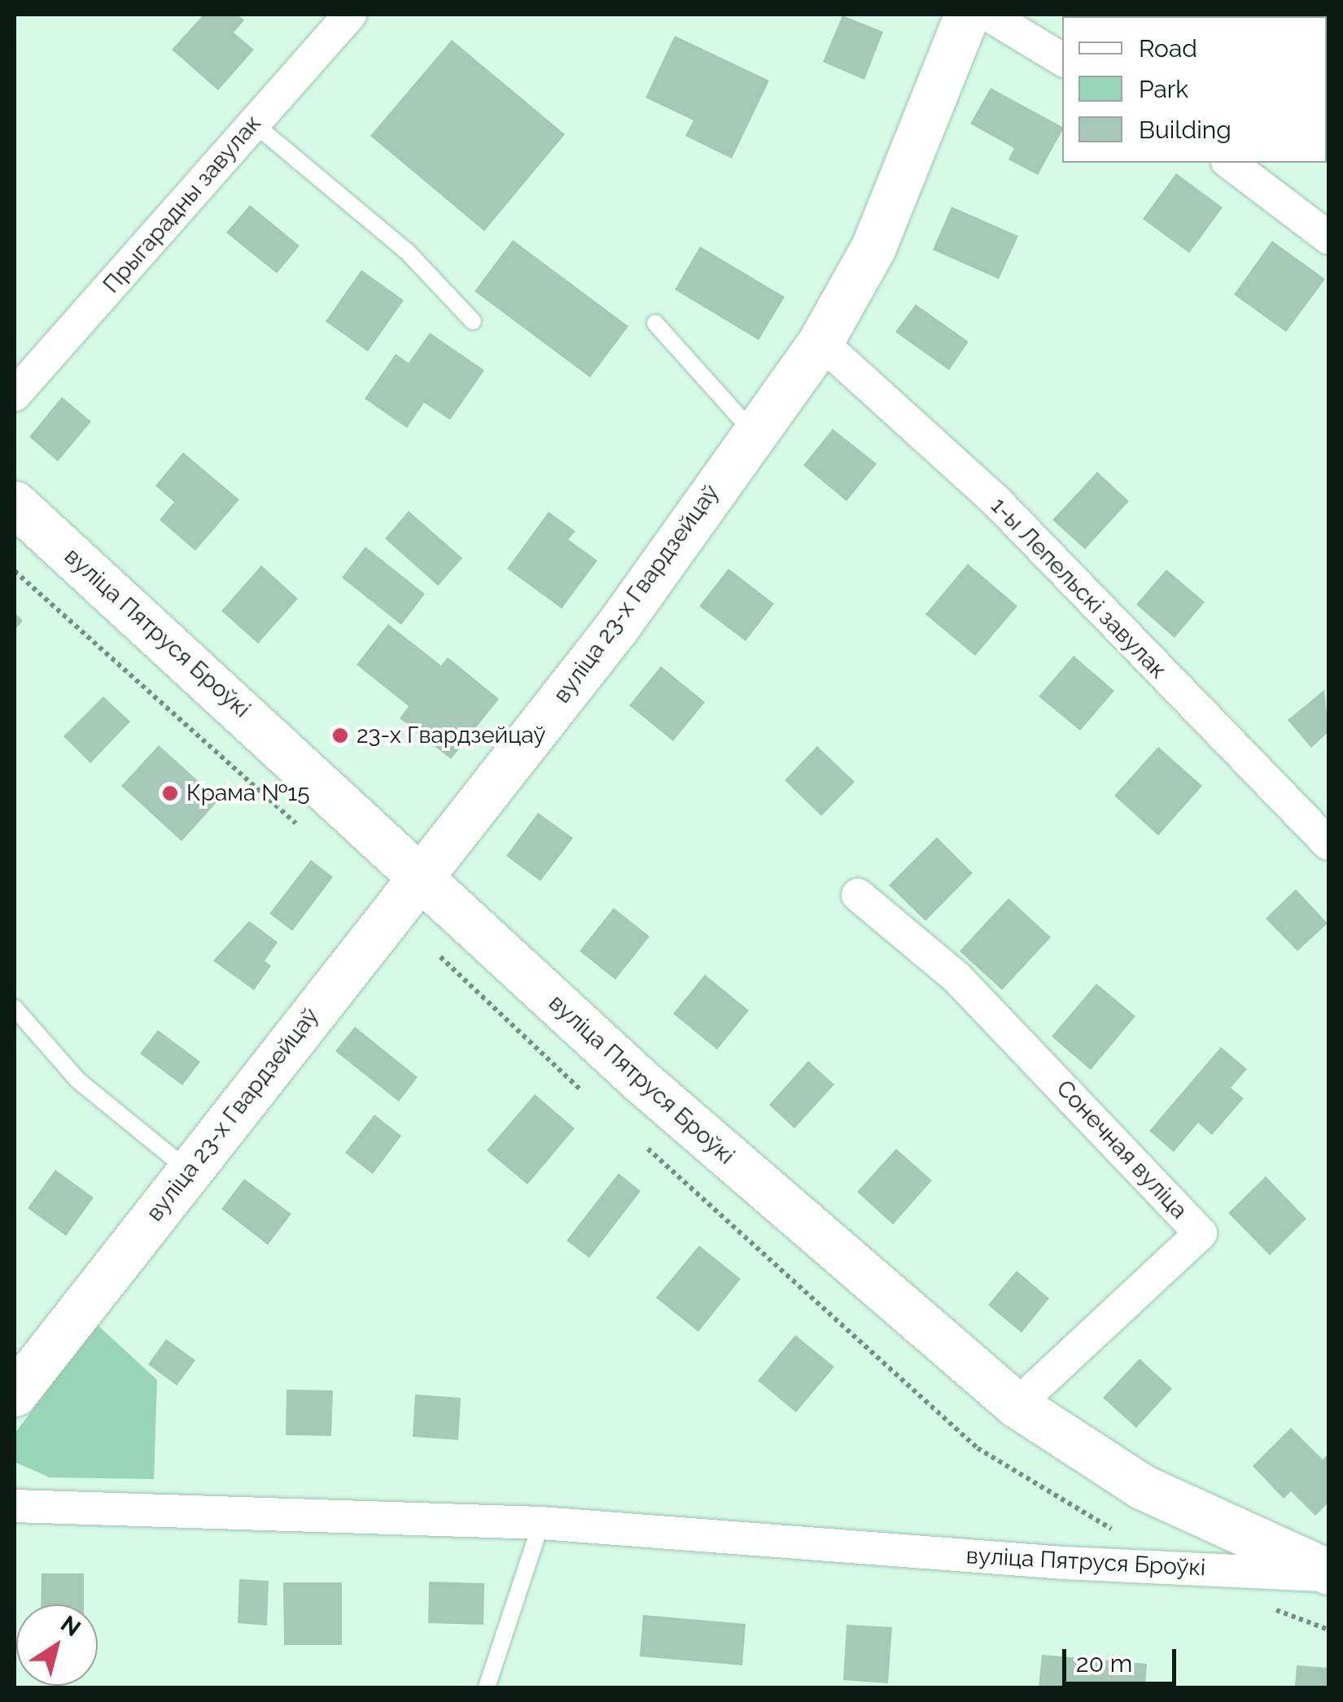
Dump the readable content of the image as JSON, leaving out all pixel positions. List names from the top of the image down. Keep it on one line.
{"streets":{"main road":["вуліца 23-х Гвардзейцаў","вуліца Пятруся Броўкі"],"street":["Прыгарадны завулак","1-ы Лепельскі завулак","Сонечная вуліца"]},"crossings":[["1-ы Лепельскі завулак","вуліца 23-х Гвардзейцаў"],["вуліца 23-х Гвардзейцаў","вуліца Пятруся Броўкі"],["вуліца Пятруся Броўкі","Сонечная вуліца"]],"places":["23-х Гвардзейцаў","Крама №15"],"legend":["Road","Park","Building"],"scale_bar":"20 m","north":"top right"}
